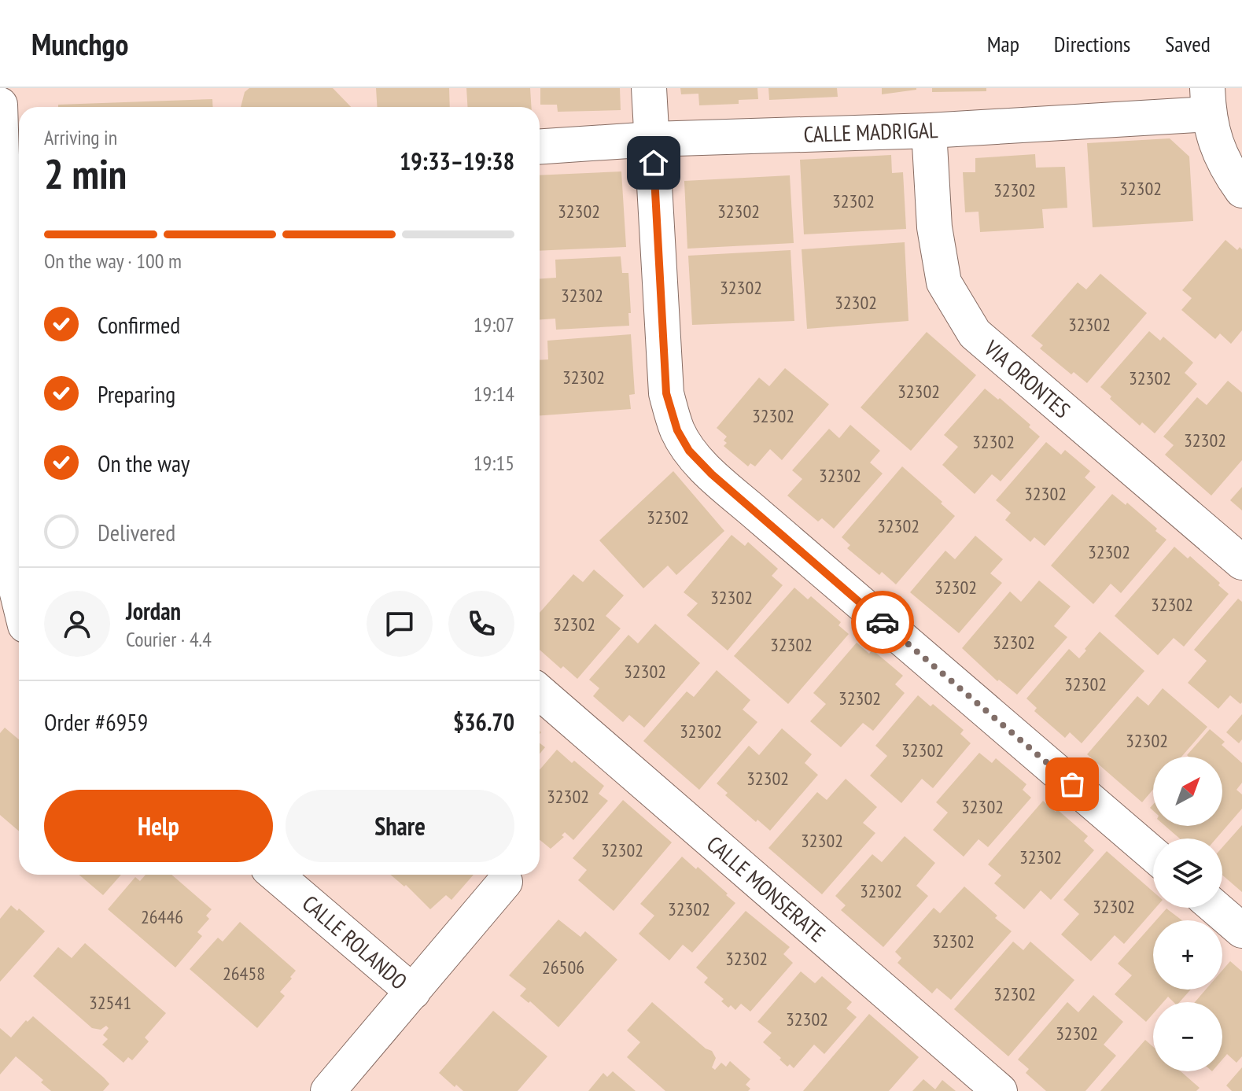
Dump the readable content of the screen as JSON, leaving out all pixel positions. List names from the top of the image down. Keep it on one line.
{"streets":{"street":["CALLE MADRIGAL","VIA ORONTES","CALLE MONSERATE","CALLE ROLANDO"]},"crossings":[["CALLE MADRIGAL","VIA ORONTES"]],"house_numbers":["32302","32302","32302","32302","32302","32302","32302","32302","32302","32302","32302","32302","32302","32302","32302","32302","32302","32302","32302","32302","32302","32302","32302","32302","32302","32302","32302","32302","32302","32302","32302","32302","32302","32302","32302","32302","32302","32302","32302","32302","32302","26446","32302","32302","26506","26458","32302","32541","32302","32302"],"north":"top right","page":{"header":"Munchgo","nav":["Map","Directions","Saved"],"heading":["2 min","Arriving in","19:33–19:38"],"panel":["Jordan","Courier · 4.4","Order #6959","$36.70"],"bar":"On the way · 100 m","list":[["Confirmed","19:07"],["Preparing","19:14"],["On the way","19:15"],"Delivered"],"map_buttons":["+","−"],"buttons":["Help","Share"]}}
